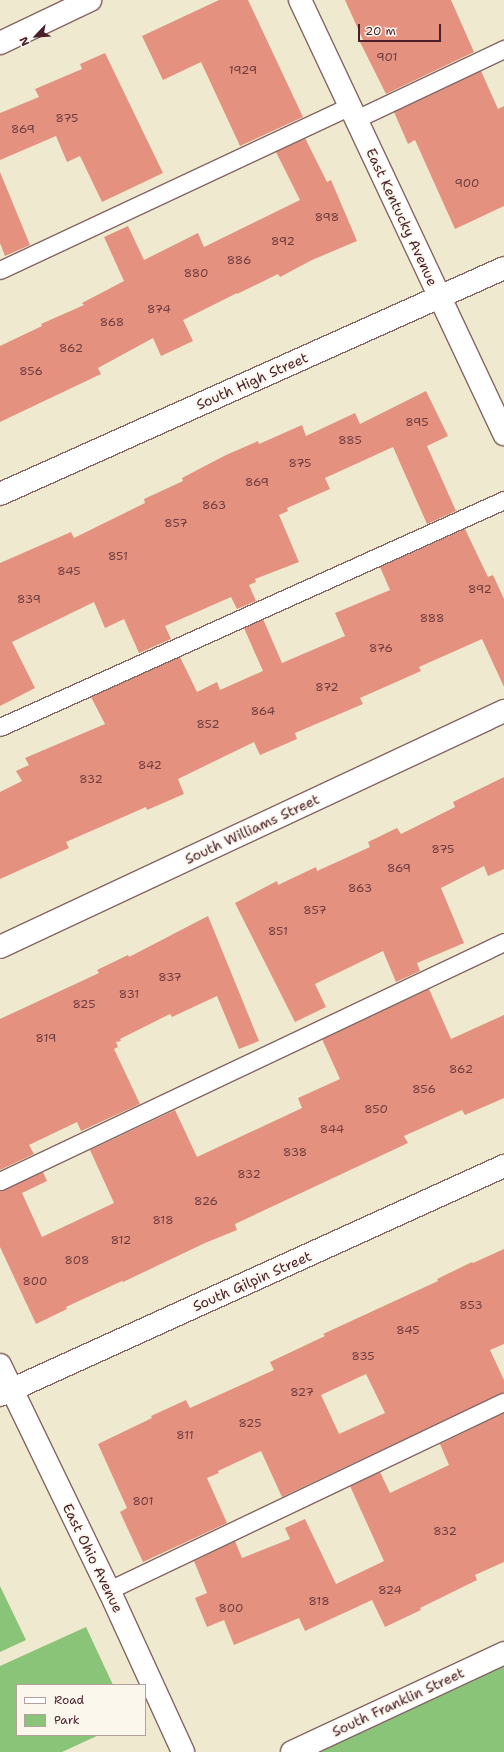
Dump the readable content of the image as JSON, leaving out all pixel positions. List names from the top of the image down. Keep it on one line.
{"streets":{"street":["East Kentucky Avenue","South High Street","South Williams Street","South Gilpin Street","East Ohio Avenue","South Franklin Street"]},"crossings":[["East Kentucky Avenue","South High Street"],["South Gilpin Street","East Ohio Avenue"]],"house_numbers":["901","1929","875","869","900","898","892","886","880","874","868","862","856","895","885","875","869","863","857","851","845","892","839","888","876","872","864","852","842","832","875","869","863","857","851","837","831","825","819","862","856","850","844","838","832","826","818","812","808","800","853","845","835","827","825","811","801","832","824","818","800"],"legend":["Road","Park"],"scale_bar":"20 m","north":"bottom left"}
